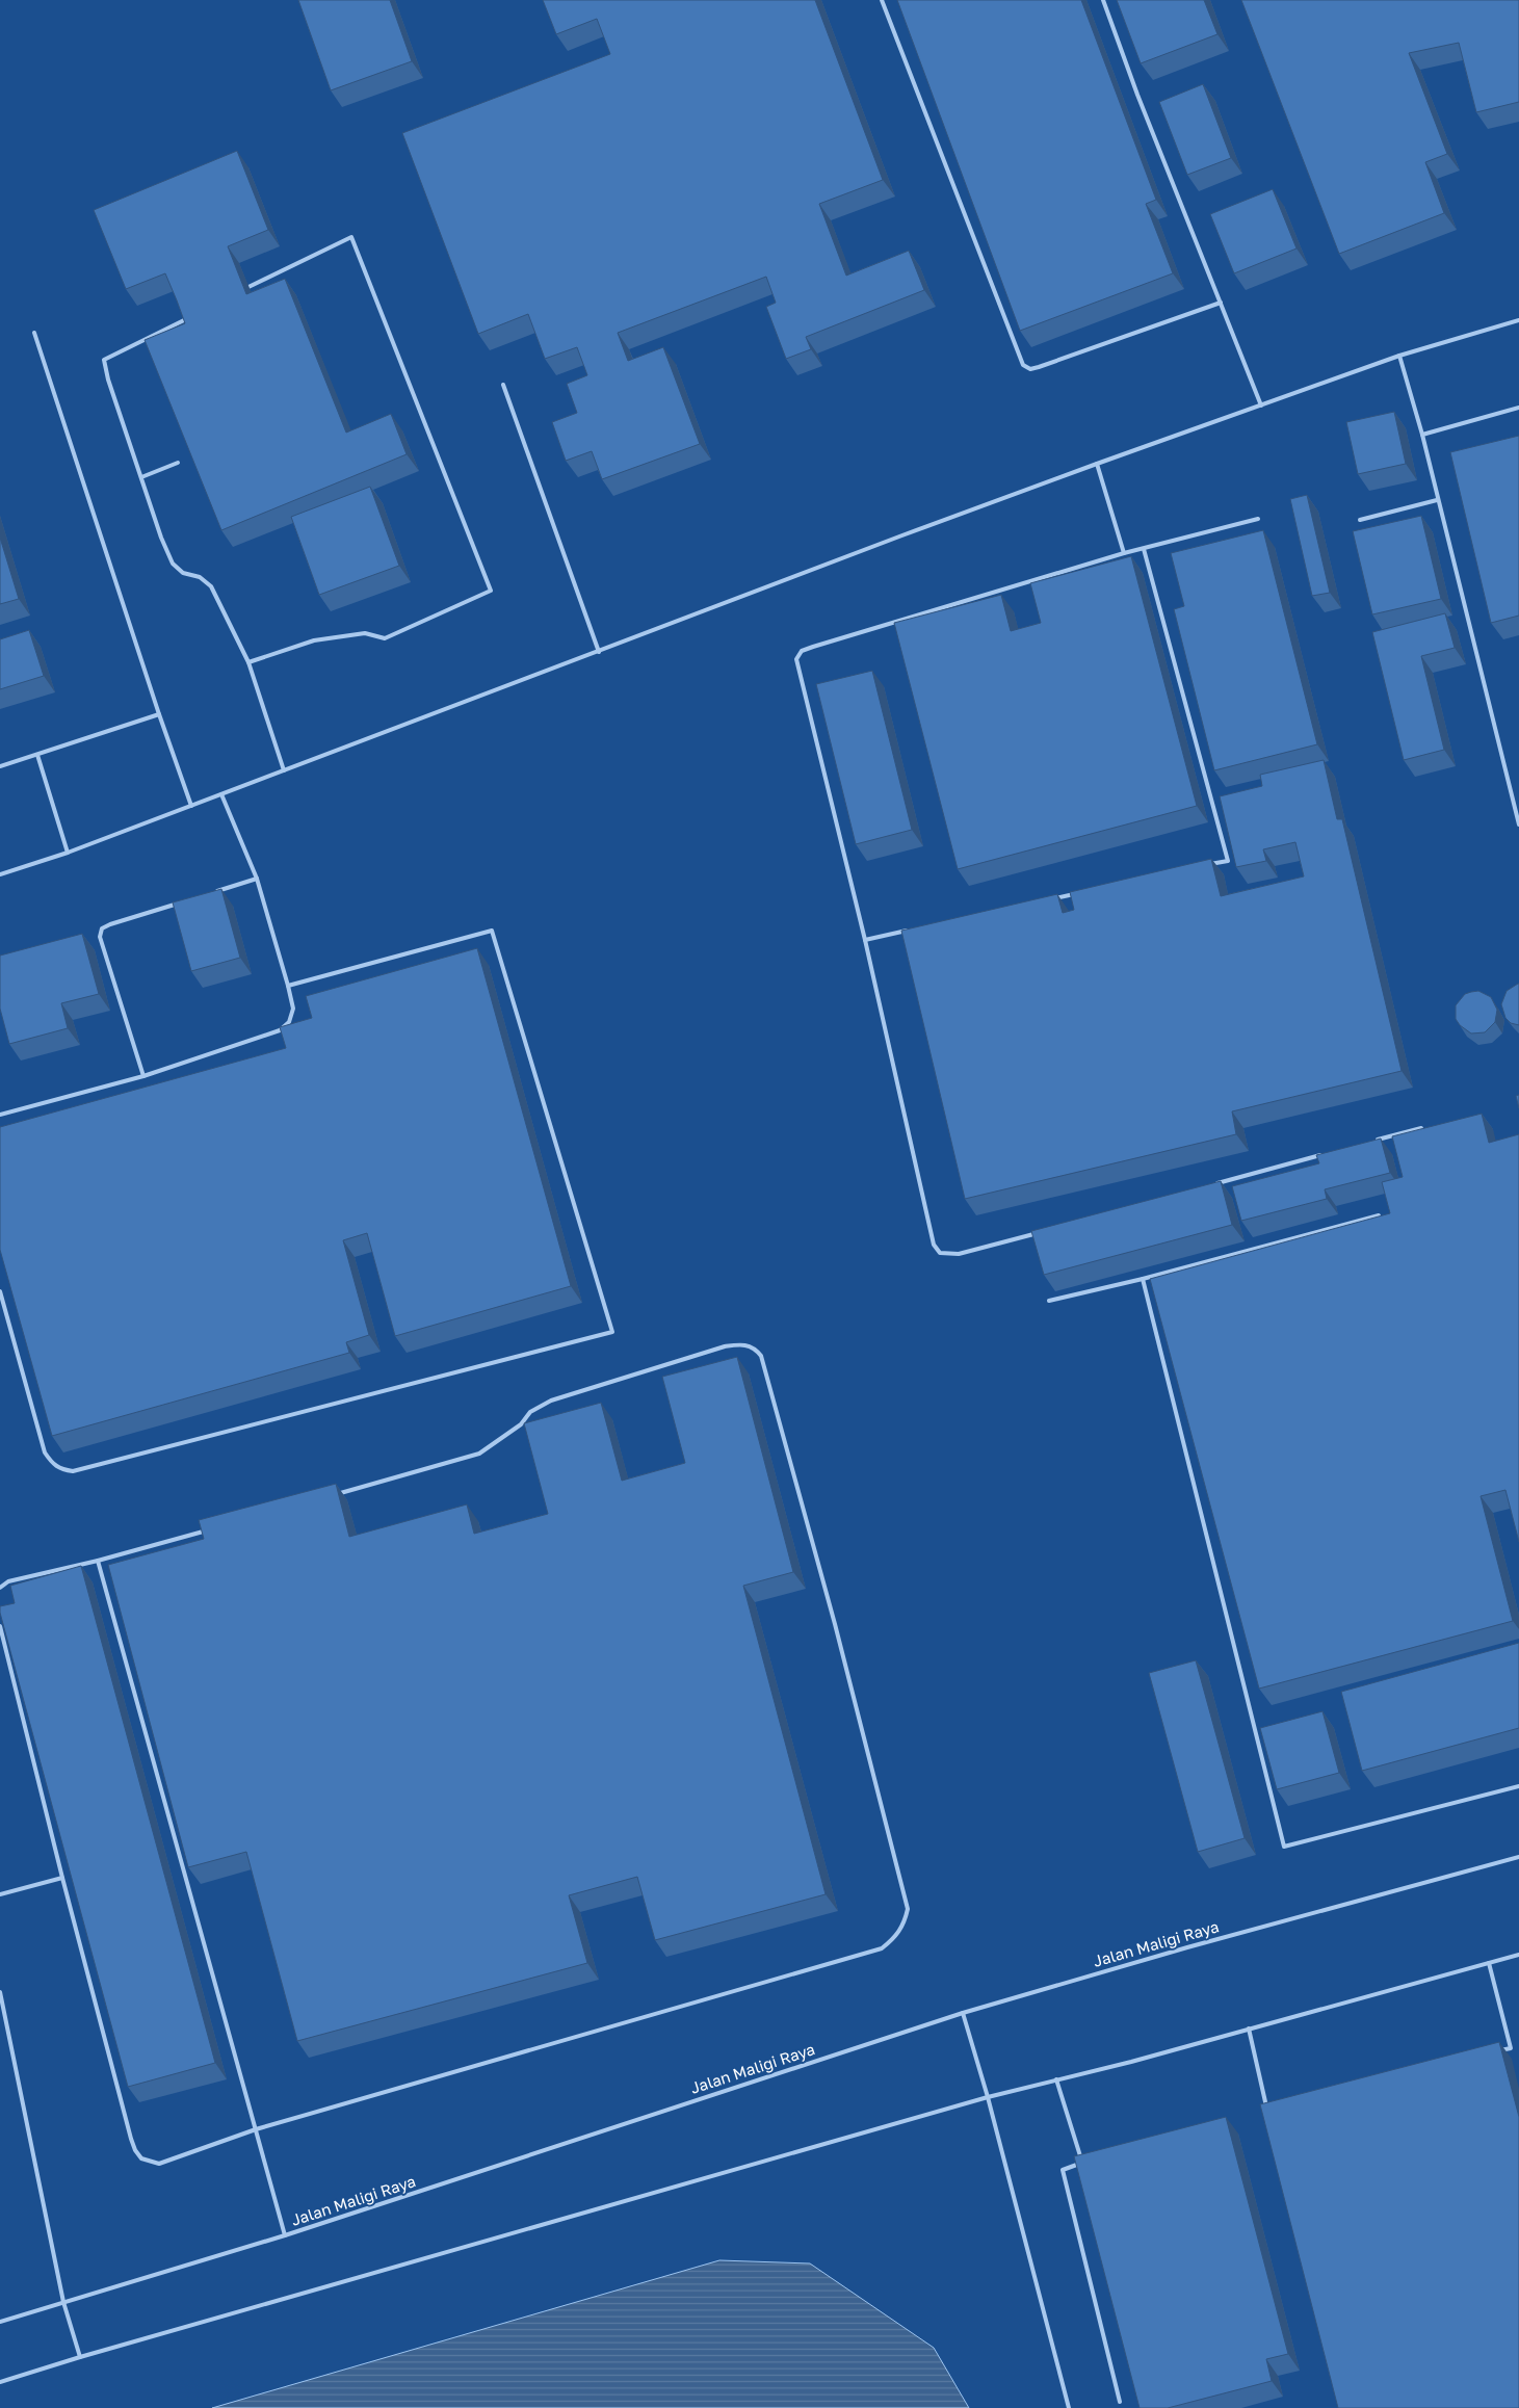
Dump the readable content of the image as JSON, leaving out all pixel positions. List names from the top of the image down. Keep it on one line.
{"streets":{"lane":["Jalan Maligi Raya"]}}
